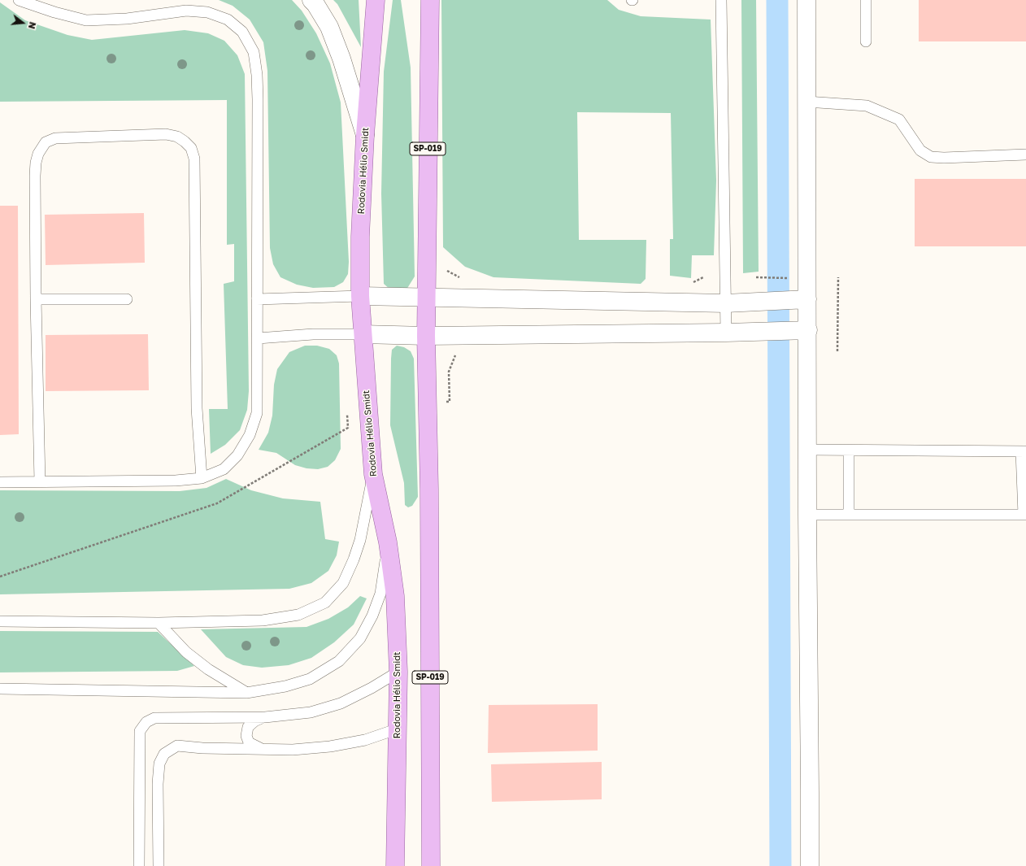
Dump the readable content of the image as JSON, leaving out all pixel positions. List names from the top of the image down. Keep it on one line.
{"streets":{"main road":["SP-019","Rodovia Hélio Smidt"]},"north":"right"}
